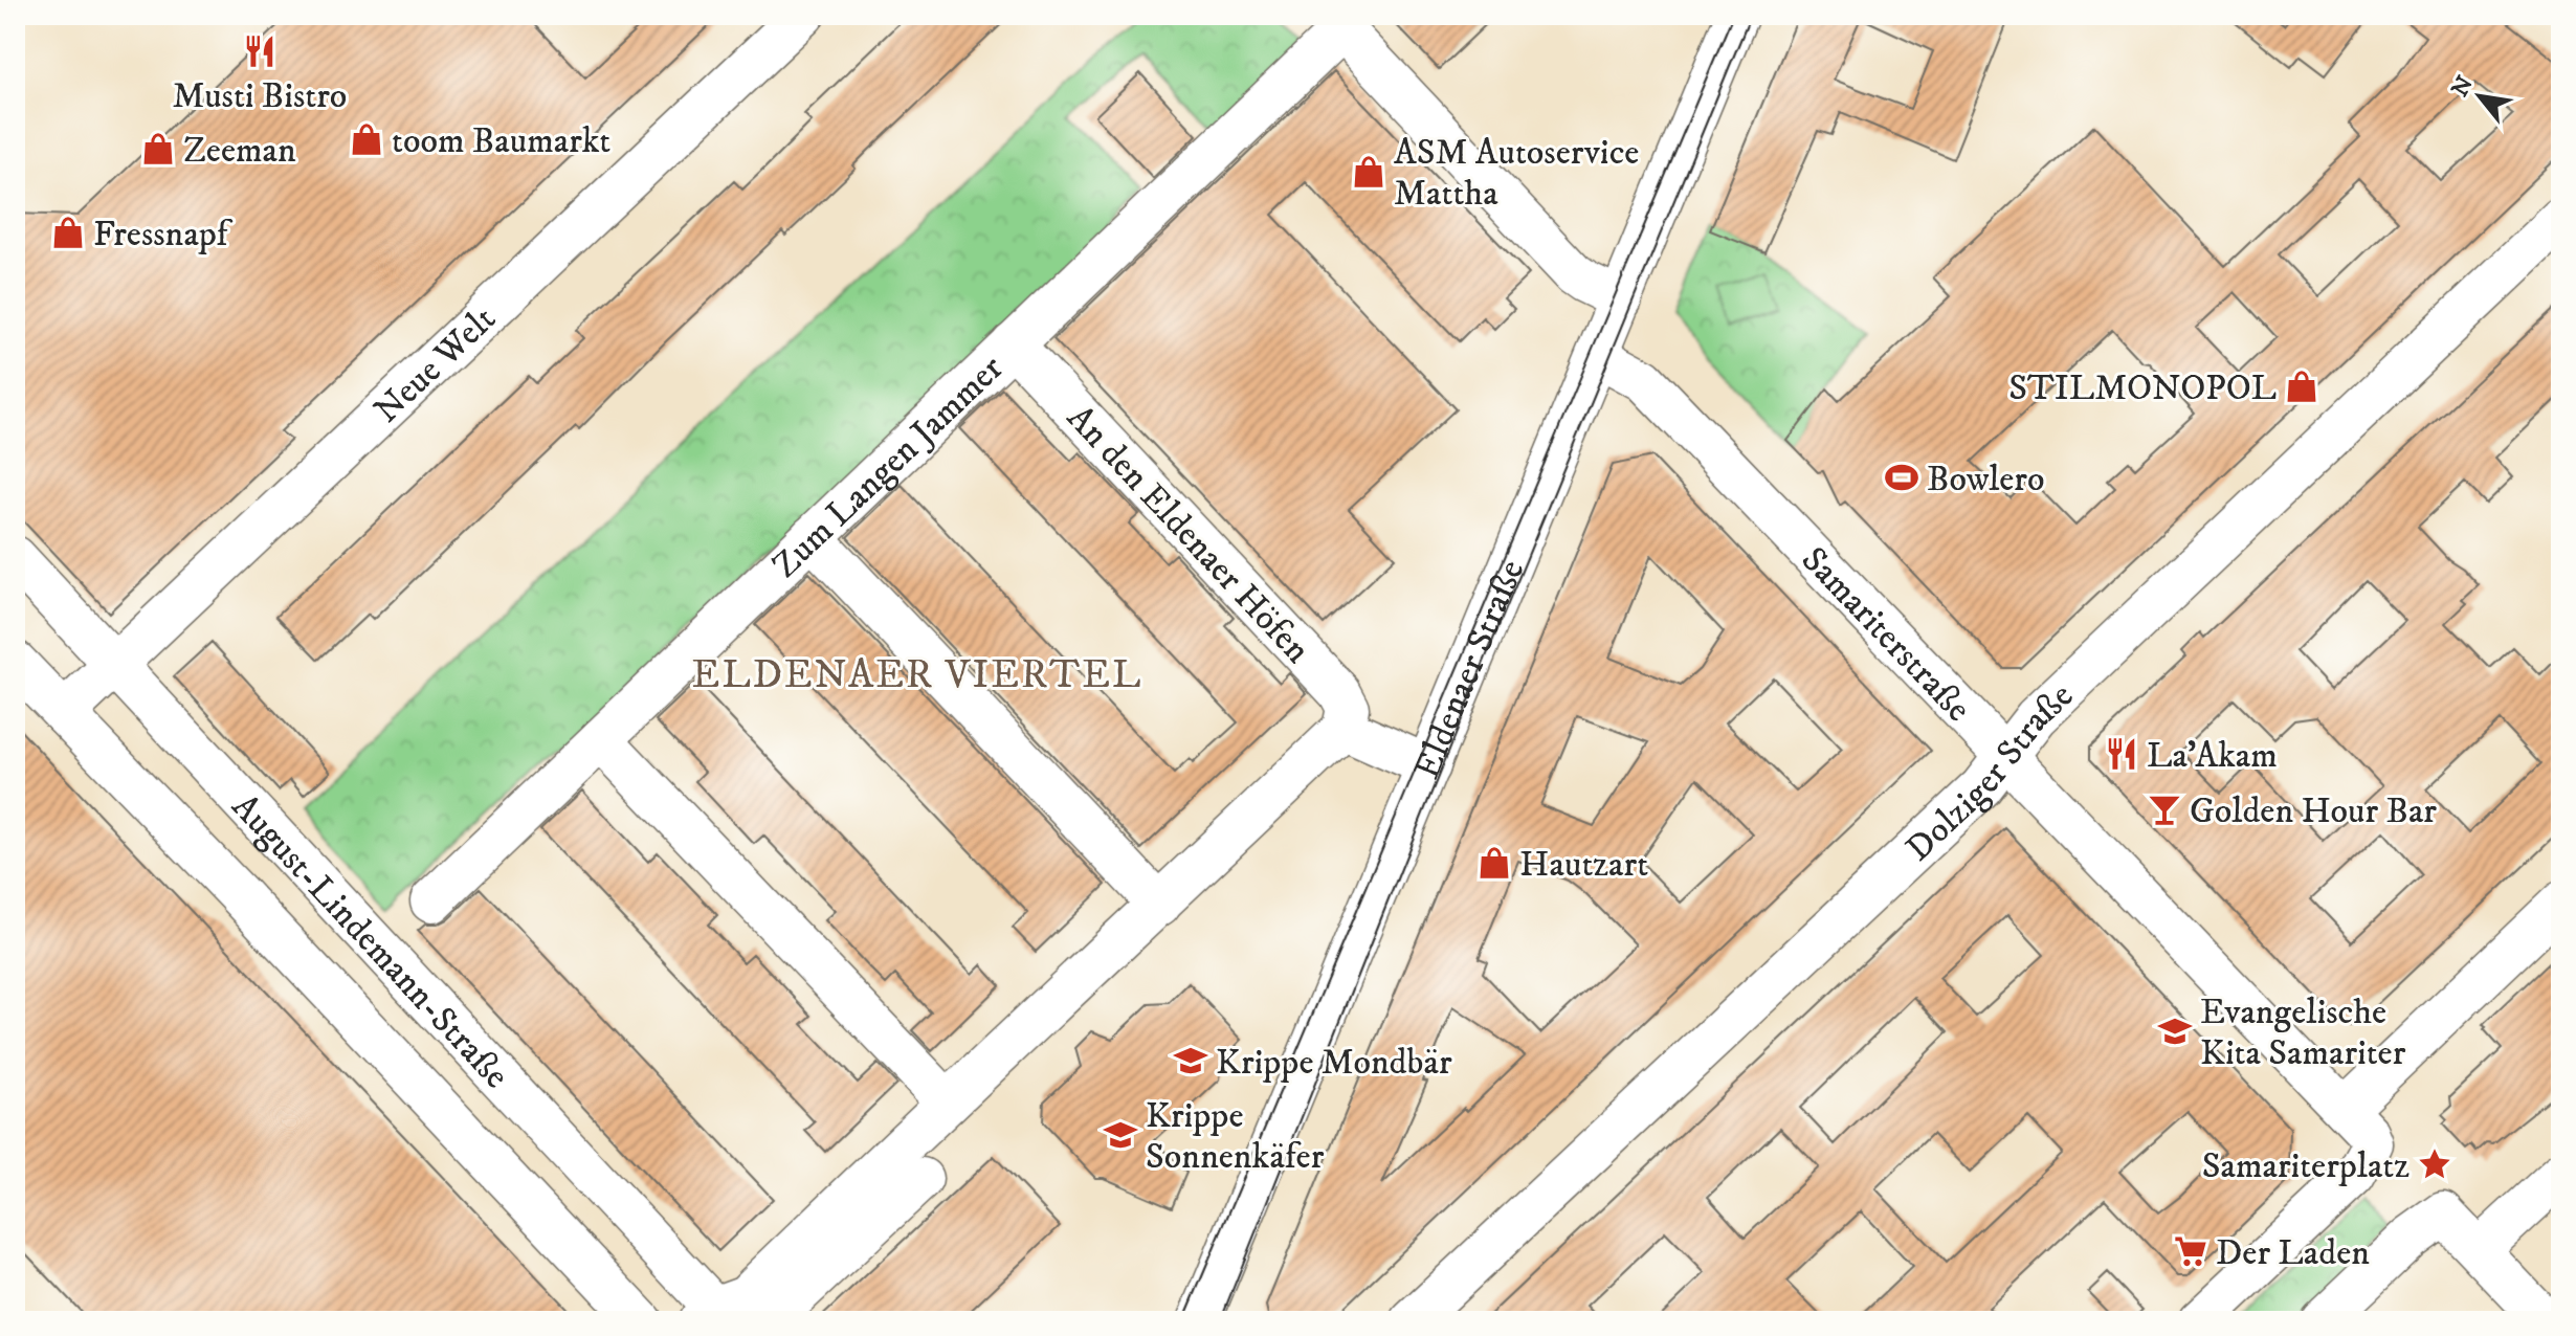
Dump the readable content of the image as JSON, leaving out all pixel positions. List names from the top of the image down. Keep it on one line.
{"streets":{"street":["Neue Welt","Zum Langen Jammer","An den Eldenaer Höfen","Samariterstraße","Eldenaer Straße","Dolziger Straße","August-Lindemann-Straße"]},"crossings":[["Neue Welt","August-Lindemann-Straße"],["Zum Langen Jammer","An den Eldenaer Höfen"],["Samariterstraße","Eldenaer Straße"],["Samariterstraße","Dolziger Straße"]],"districts":["ELDENAER VIERTEL"],"places":{"restaurant":["Musti Bistro","La'Akam"],"shop":["toom Baumarkt","Zeeman","ASM Autoservice Mattha","Fressnapf","STILMONOPOL","Hautzart"],"sports":["Bowlero"],"bar":["Golden Hour Bar"],"school or university":["Evangelische Kita Samariter","Krippe Mondbär","Krippe Sonnenkäfer"],"place":["Samariterplatz"],"supermarket":["Der Laden"]},"north":"top left"}
